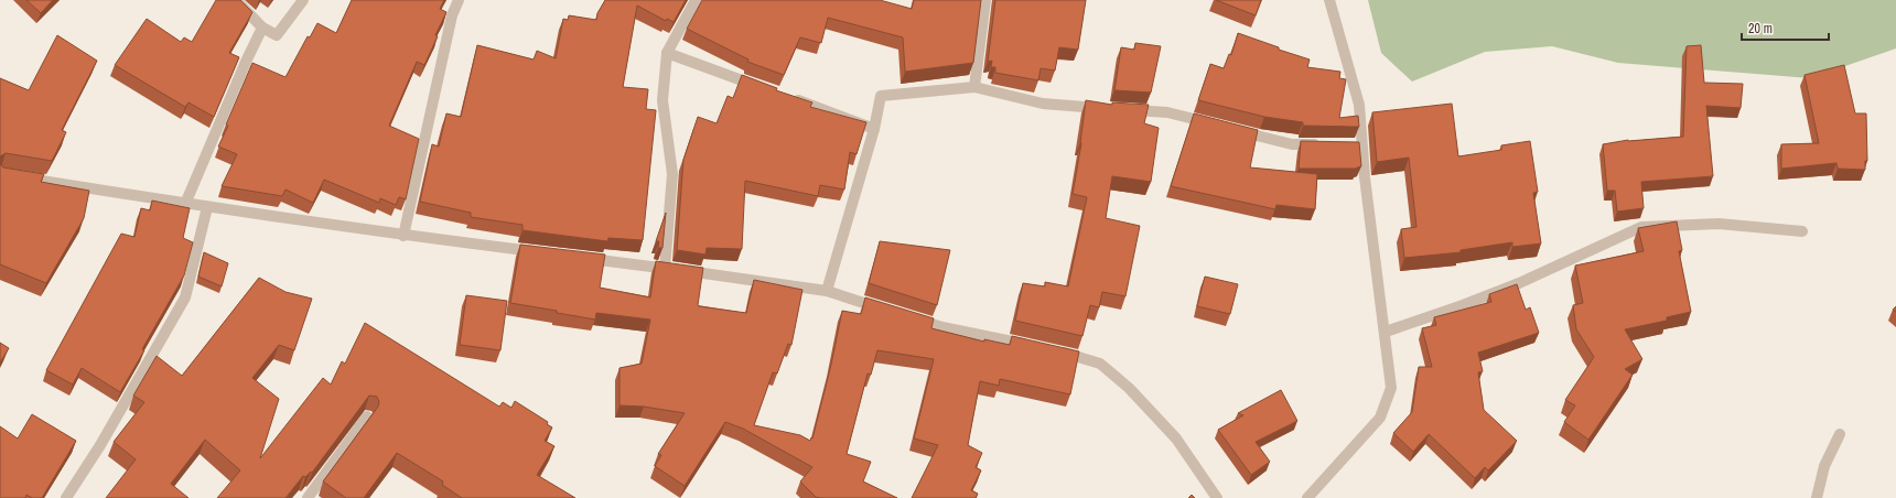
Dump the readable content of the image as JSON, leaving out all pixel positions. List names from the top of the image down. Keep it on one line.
{"scale_bar":"20 m"}
